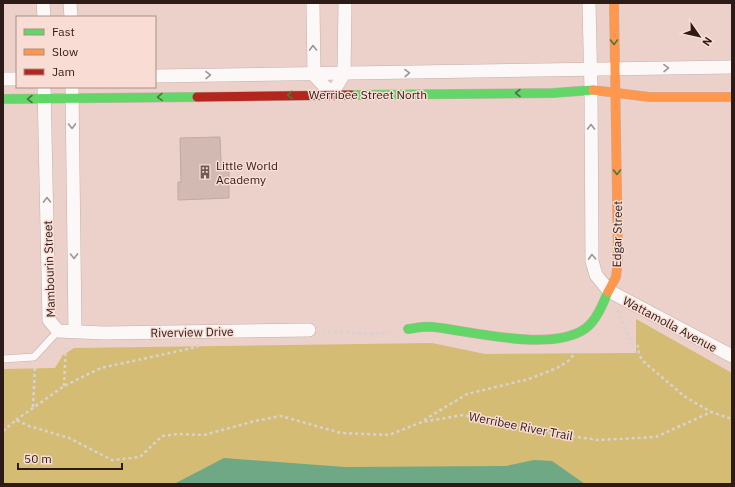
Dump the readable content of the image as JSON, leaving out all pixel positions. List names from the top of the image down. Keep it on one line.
{"streets":{"street":["Werribee Street North","Edgar Street","Mambourin Street","Wattamolla Avenue","Riverview Drive"],"path":["Werribee River Trail"]},"crossings":[["Werribee Street North","Edgar Street"],["Werribee Street North","Mambourin Street"],["Edgar Street","Wattamolla Avenue"],["Mambourin Street","Riverview Drive"]],"places":{"building":["Little World Academy"]},"legend":["Fast","Slow","Jam"],"scale_bar":"50 m","north":"bottom right"}
